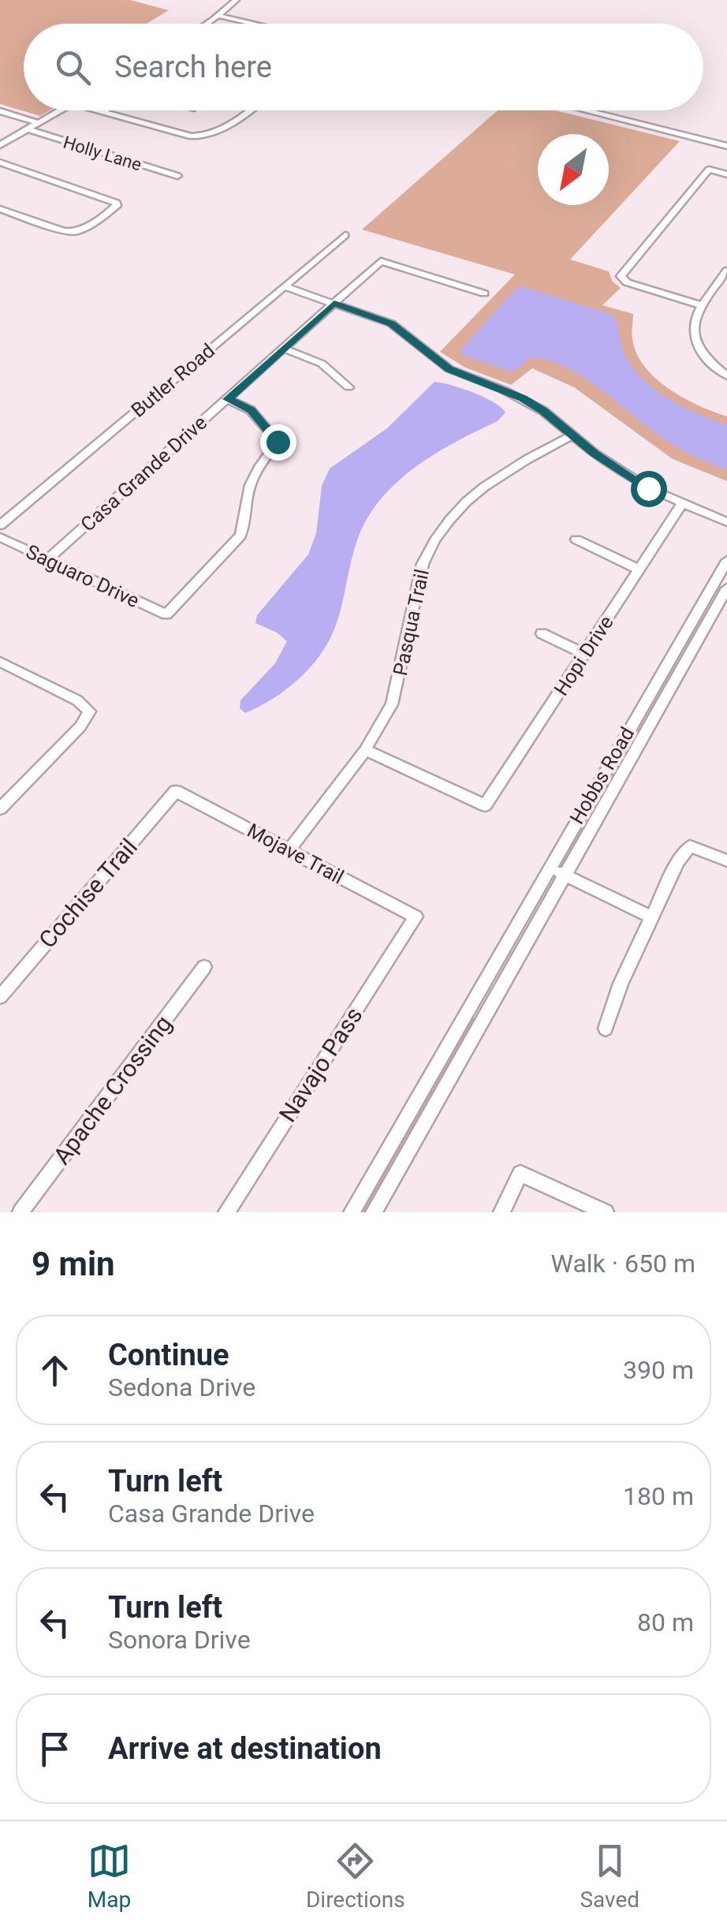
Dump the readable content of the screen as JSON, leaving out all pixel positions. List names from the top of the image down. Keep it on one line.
{"streets":{"street":["Holly Lane","Butler Road","Casa Grande Drive","Saguaro Drive","Pasqua Trail","Hopi Drive","Hobbs Road","Mojave Trail","Cochise Trail","Navajo Pass","Apache Crossing"]},"crossings":[["Casa Grande Drive","Saguaro Drive"],["Pasqua Trail","Hopi Drive"],["Pasqua Trail","Mojave Trail"],["Mojave Trail","Cochise Trail"],["Mojave Trail","Navajo Pass"]],"north":"bottom left","page":{"search":"Search here","heading":["9 min","Walk · 650 m"],"list":[["Continue","Sedona Drive","390 m"],["Turn left","Casa Grande Drive","180 m"],["Turn left","Sonora Drive","80 m"],"Arrive at destination"],"nav":["Map","Directions","Saved"]}}
